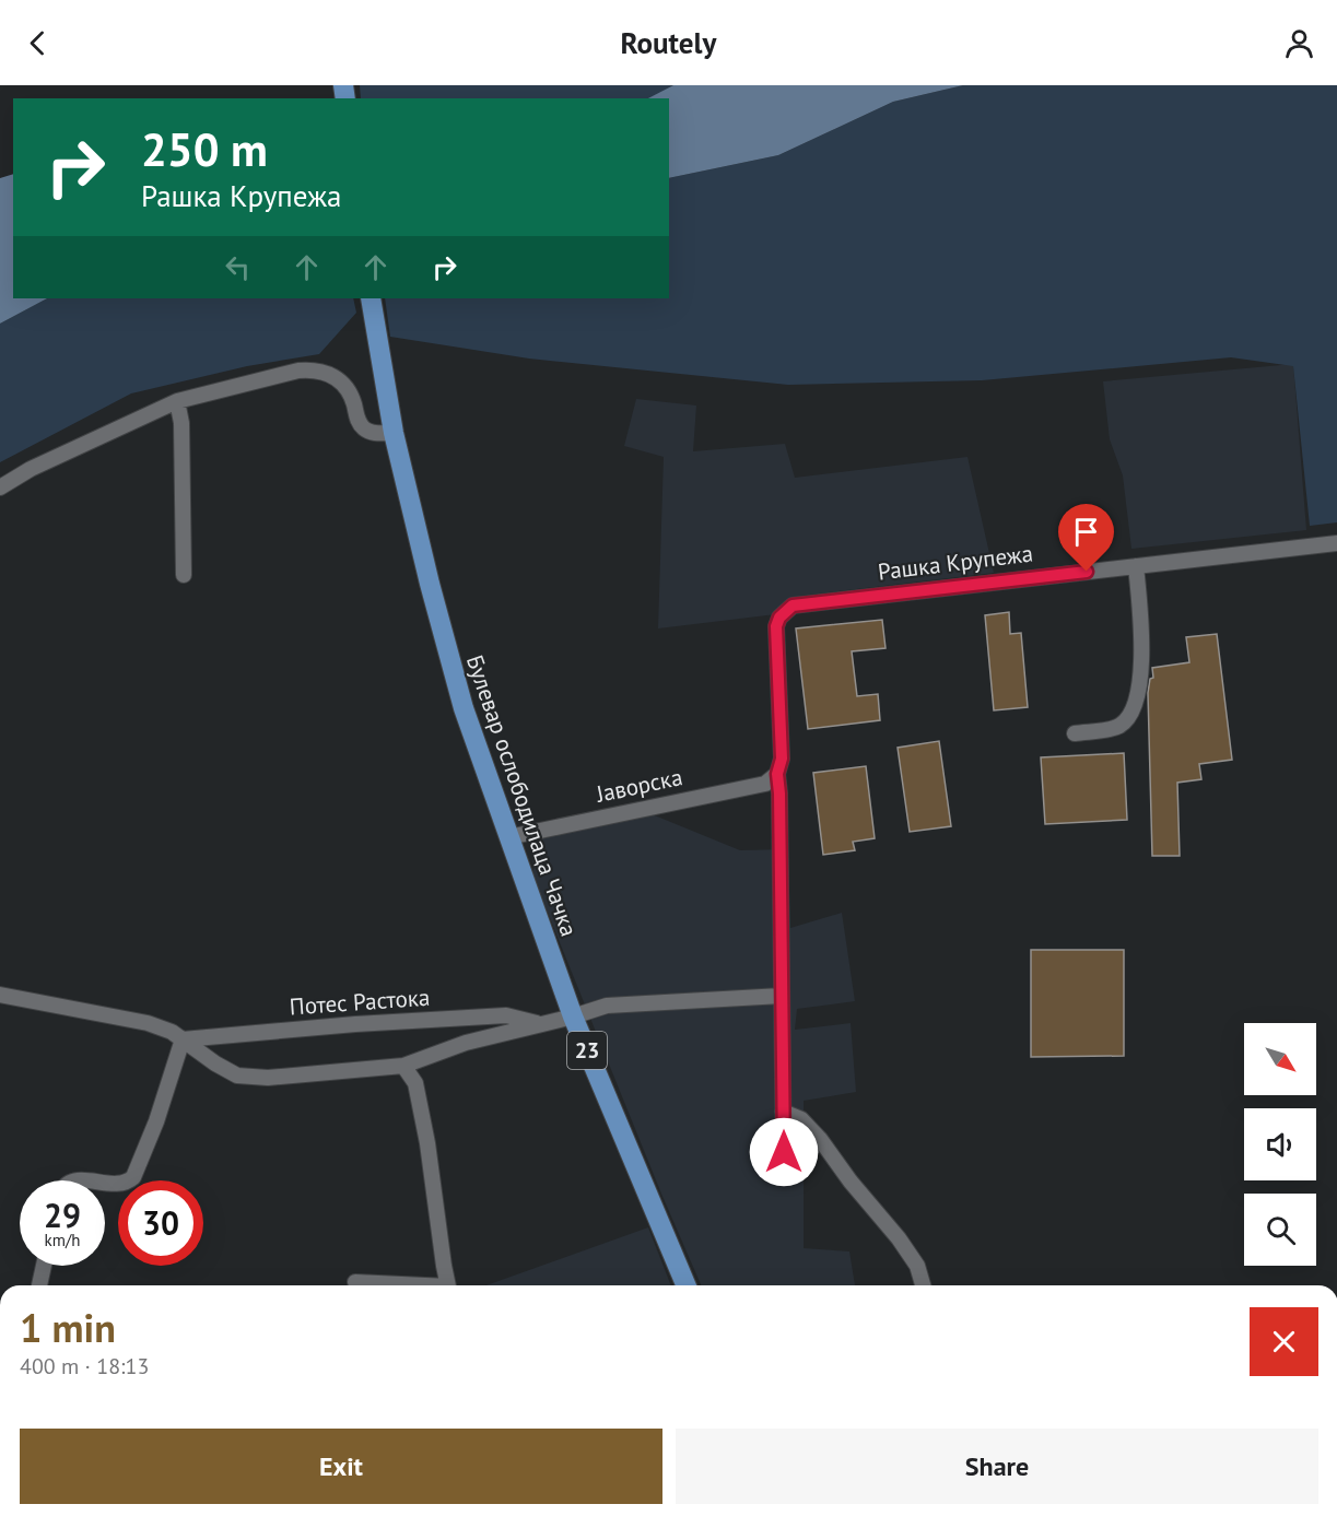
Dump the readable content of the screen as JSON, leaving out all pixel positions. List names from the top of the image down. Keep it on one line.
{"streets":{"main road":["Булевар ослободилаца Чачка","23"],"street":["Рашка Крупежа","Јаворска","Потес Растока"]},"crossings":[["Рашка Крупежа","Јаворска"],["Јаворска","Булевар ослободилаца Чачка"],["Булевар ослободилаца Чачка","Потес Растока"]],"north":"bottom right","page":{"header":"Routely","turn":["250 m","Рашка Крупежа"],"speed":"29 km/h","limit":"30","heading":["1 min","400 m · 18:13"],"buttons":["Exit","Share"]}}
